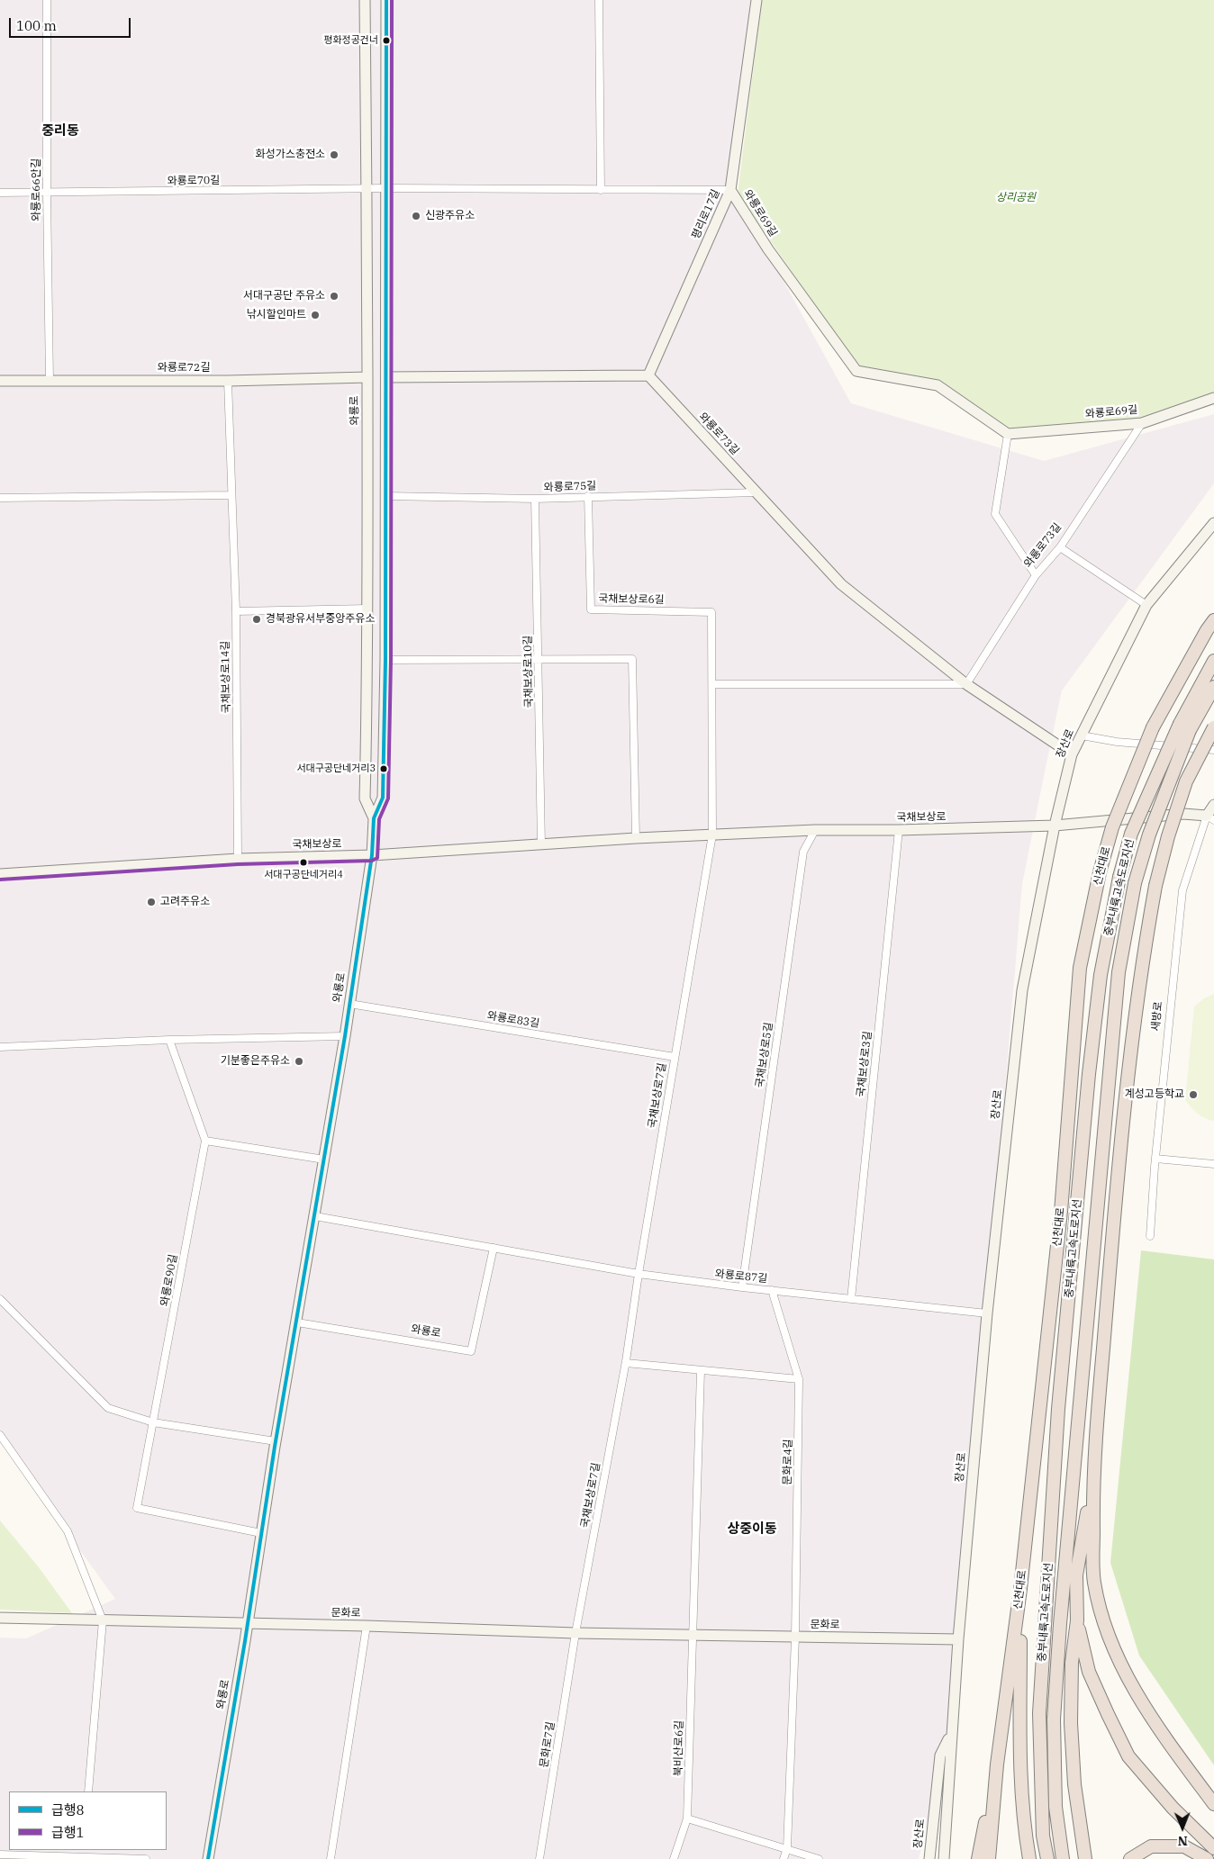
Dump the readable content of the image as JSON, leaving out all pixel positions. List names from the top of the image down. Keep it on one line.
{"streets":{"highway":["신천대로","중부내륙고속도로지선"],"main road":["와룡로69길","평리로17길","와룡로72길","와룡로","와룡로73길","장산로","국채보상로","새방로","문화로"],"street":["와룡로70길","와룡로66안길","와룡로75길","국채보상로6길","국채보상로10길","국채보상로14길","와룡로83길","국채보상로5길","국채보상로3길","국채보상로7길","와룡로87길","와룡로90길","문화로4길","문화로7길","북비산로6길"]},"crossings":[["와룡로70길","와룡로66안길"],["와룡로70길","와룡로69길"],["와룡로70길","와룡로"],["와룡로66안길","와룡로72길"],["와룡로69길","평리로17길"],["와룡로69길","와룡로"],["와룡로69길","와룡로73길"],["평리로17길","와룡로73길"],["와룡로72길","와룡로"],["와룡로72길","국채보상로14길"],["와룡로","와룡로75길"],["와룡로","국채보상로"],["와룡로","와룡로83길"],["와룡로","와룡로87길"],["와룡로","와룡로90길"],["와룡로","문화로"],["와룡로73길","와룡로75길"],["와룡로73길","장산로"],["와룡로75길","국채보상로6길"],["와룡로75길","국채보상로10길"],["국채보상로6길","국채보상로"],["국채보상로6길","국채보상로7길"],["국채보상로10길","국채보상로"],["국채보상로14길","국채보상로"],["장산로","국채보상로"],["장산로","와룡로87길"],["장산로","문화로"],["국채보상로","새방로"],["국채보상로","국채보상로5길"],["국채보상로","국채보상로3길"],["국채보상로","국채보상로7길"],["와룡로83길","국채보상로7길"],["국채보상로5길","와룡로87길"],["국채보상로3길","와룡로87길"],["국채보상로7길","와룡로87길"],["국채보상로7길","문화로"],["국채보상로7길","문화로7길"],["와룡로87길","문화로4길"],["문화로4길","문화로"],["문화로","문화로7길"],["문화로","북비산로6길"]],"districts":["중리동","상중이동"],"parks":["상리공원"],"places":["평화정공건너","화성가스충전소","신광주유소","서대구공단 주유소","낚시할인마트","경북광유서부중앙주유소","서대구공단네거리3","서대구공단네거리4","고려주유소","기분좋은주유소","계성고등학교"],"lines":["transit line 급행8","transit line 급행1"],"legend":["급행8","급행1"],"scale_bar":"100 m","north":"bottom"}
